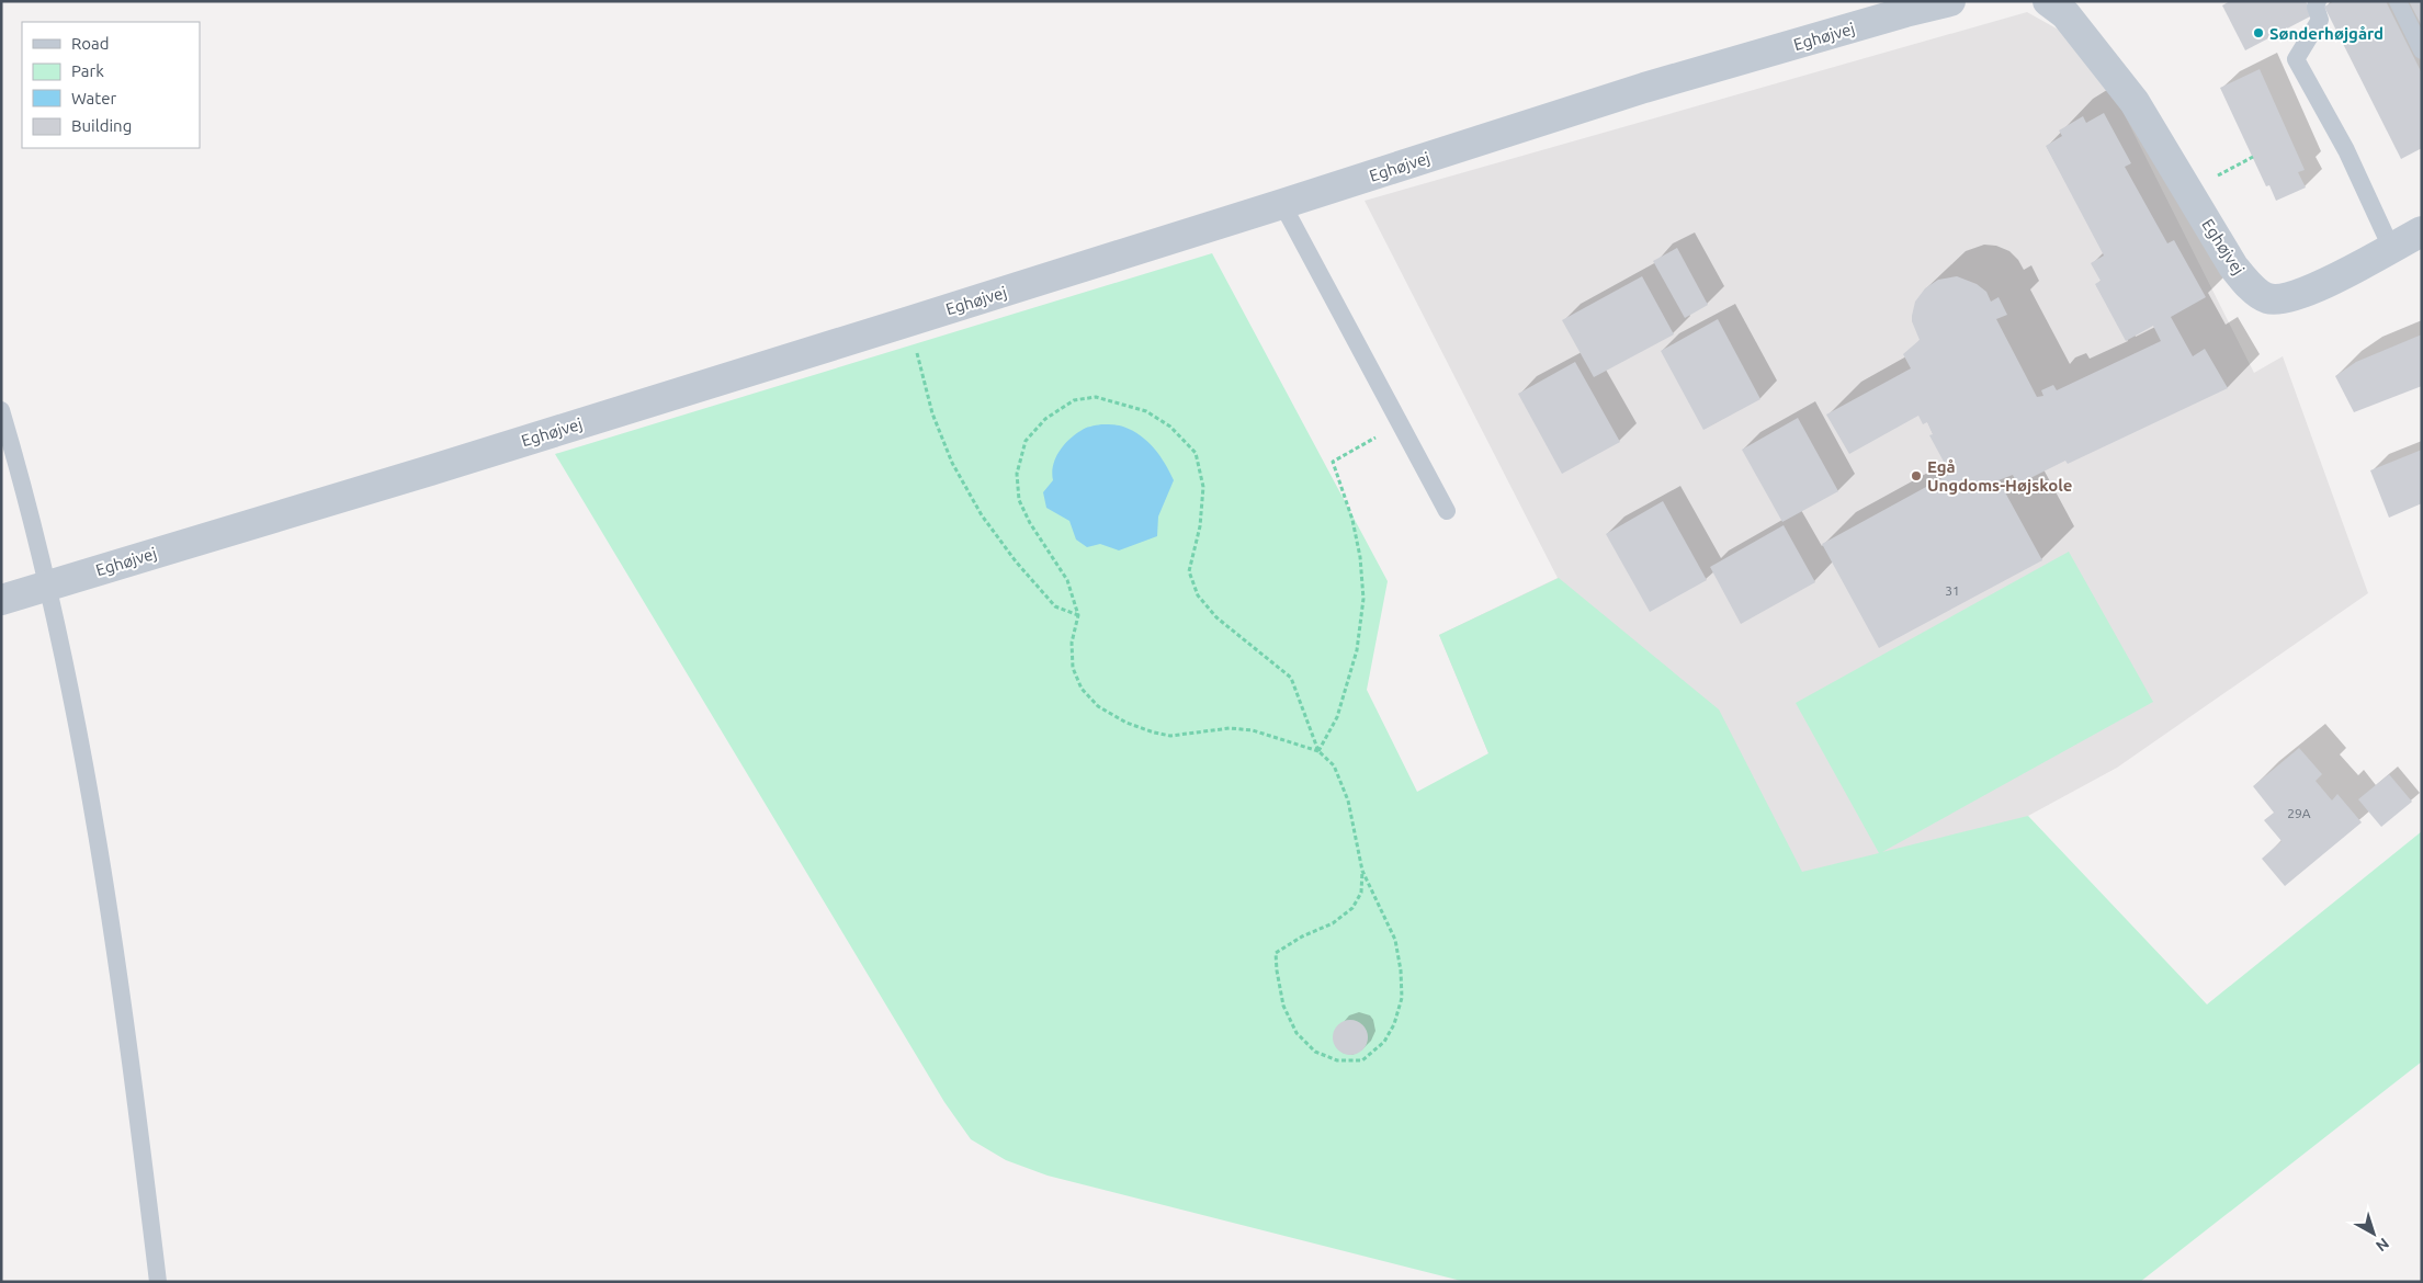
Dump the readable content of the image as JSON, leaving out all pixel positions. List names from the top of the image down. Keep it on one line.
{"streets":{"street":["Eghøjvej"]},"places":["Sønderhøjgård","Egå Ungdoms-Højskole"],"house_numbers":["31","29A"],"legend":["Road","Park","Water","Building"],"north":"bottom right"}
